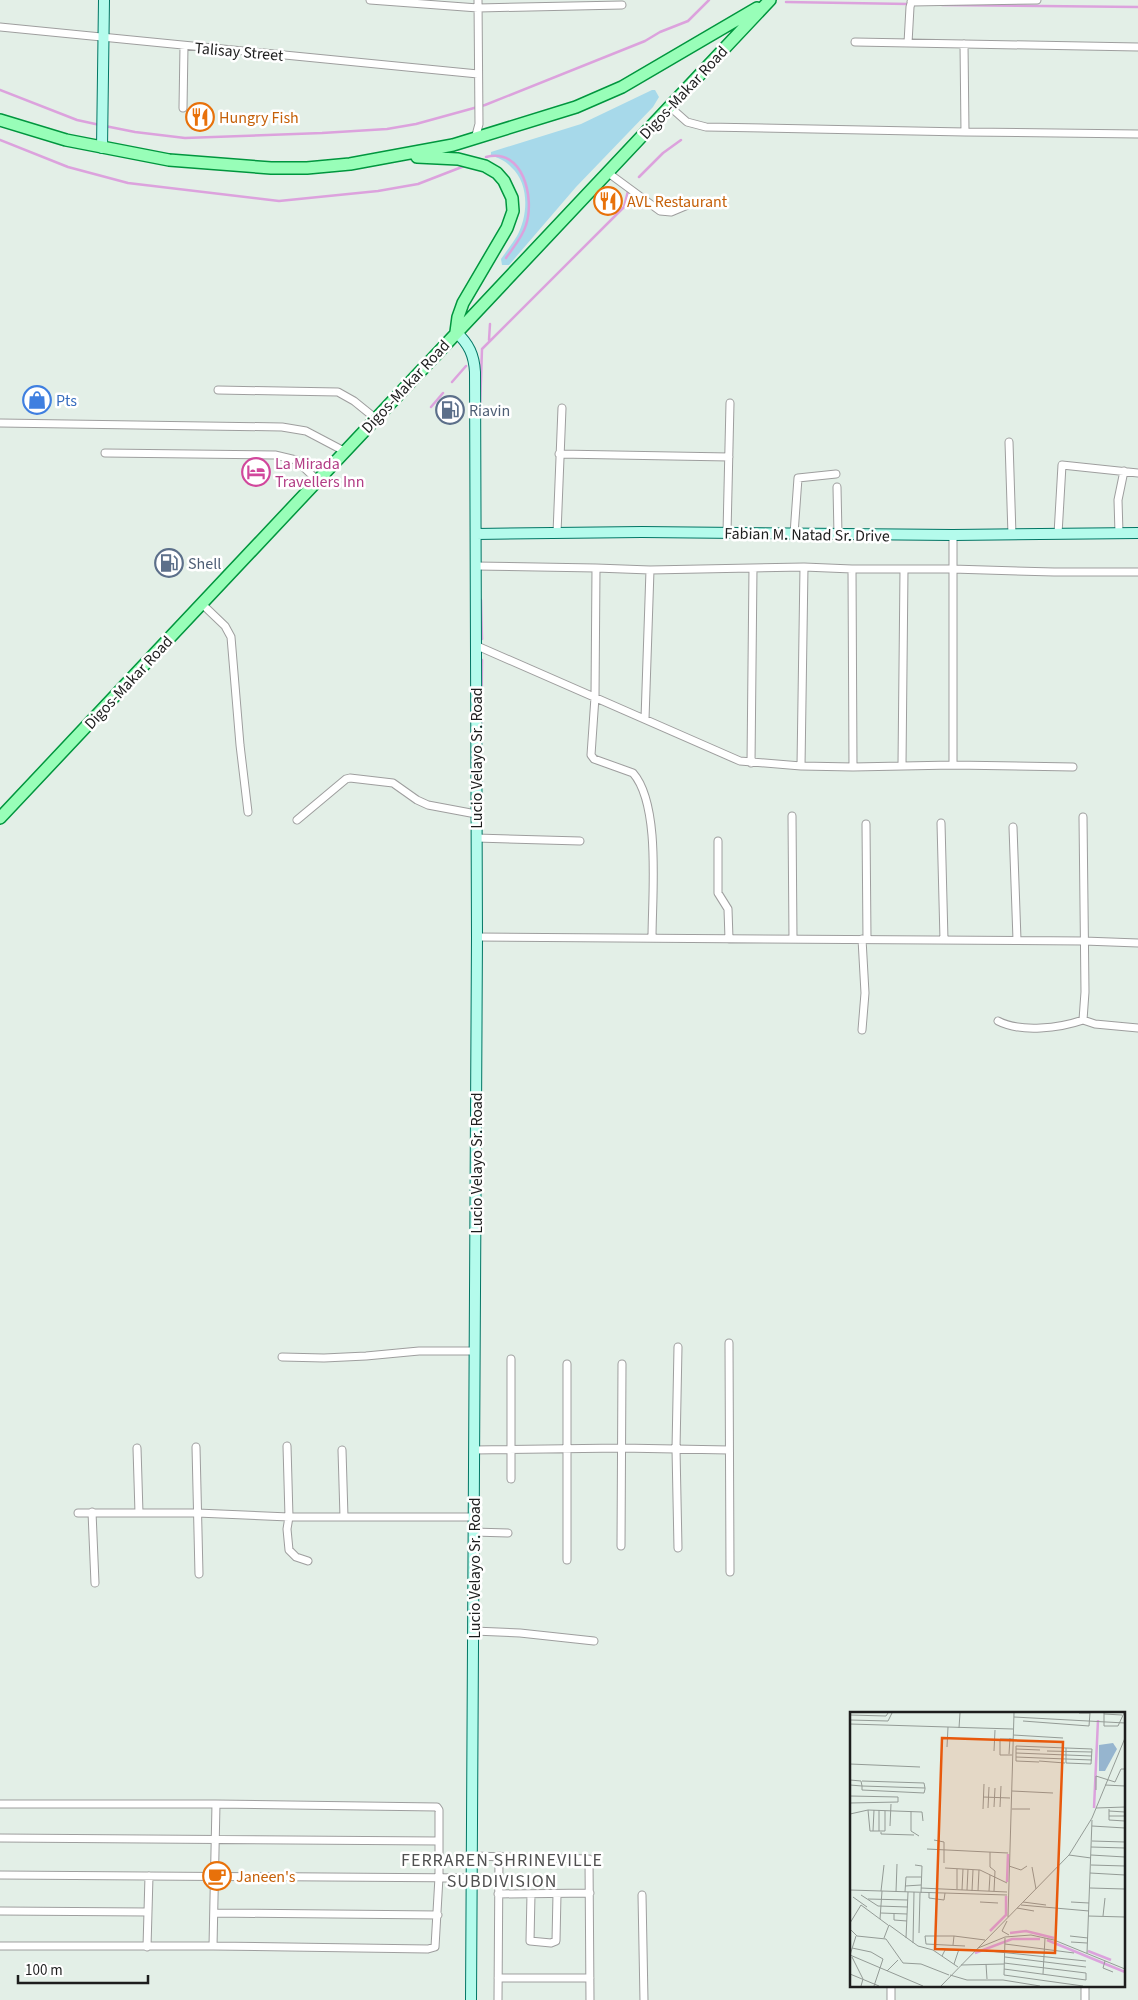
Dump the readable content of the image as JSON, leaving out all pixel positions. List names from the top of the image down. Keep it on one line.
{"streets":{"main road":["Digos-Makar Road","Fabian M. Natad Sr. Drive","Lucio Velayo Sr. Road"],"street":["Talisay Street"]},"crossings":[["Digos-Makar Road","Lucio Velayo Sr. Road"],["Fabian M. Natad Sr. Drive","Lucio Velayo Sr. Road"]],"districts":["FERRAREN SHRINEVILLE SUBDIVISION"],"places":{"restaurant":["Hungry Fish","AVL Restaurant"],"shop":["Pts"],"fuel station":["Riavin","Shell"],"hotel":["La Mirada Travellers Inn"],"cafe":["Janeen's"]},"scale_bar":"100 m"}
